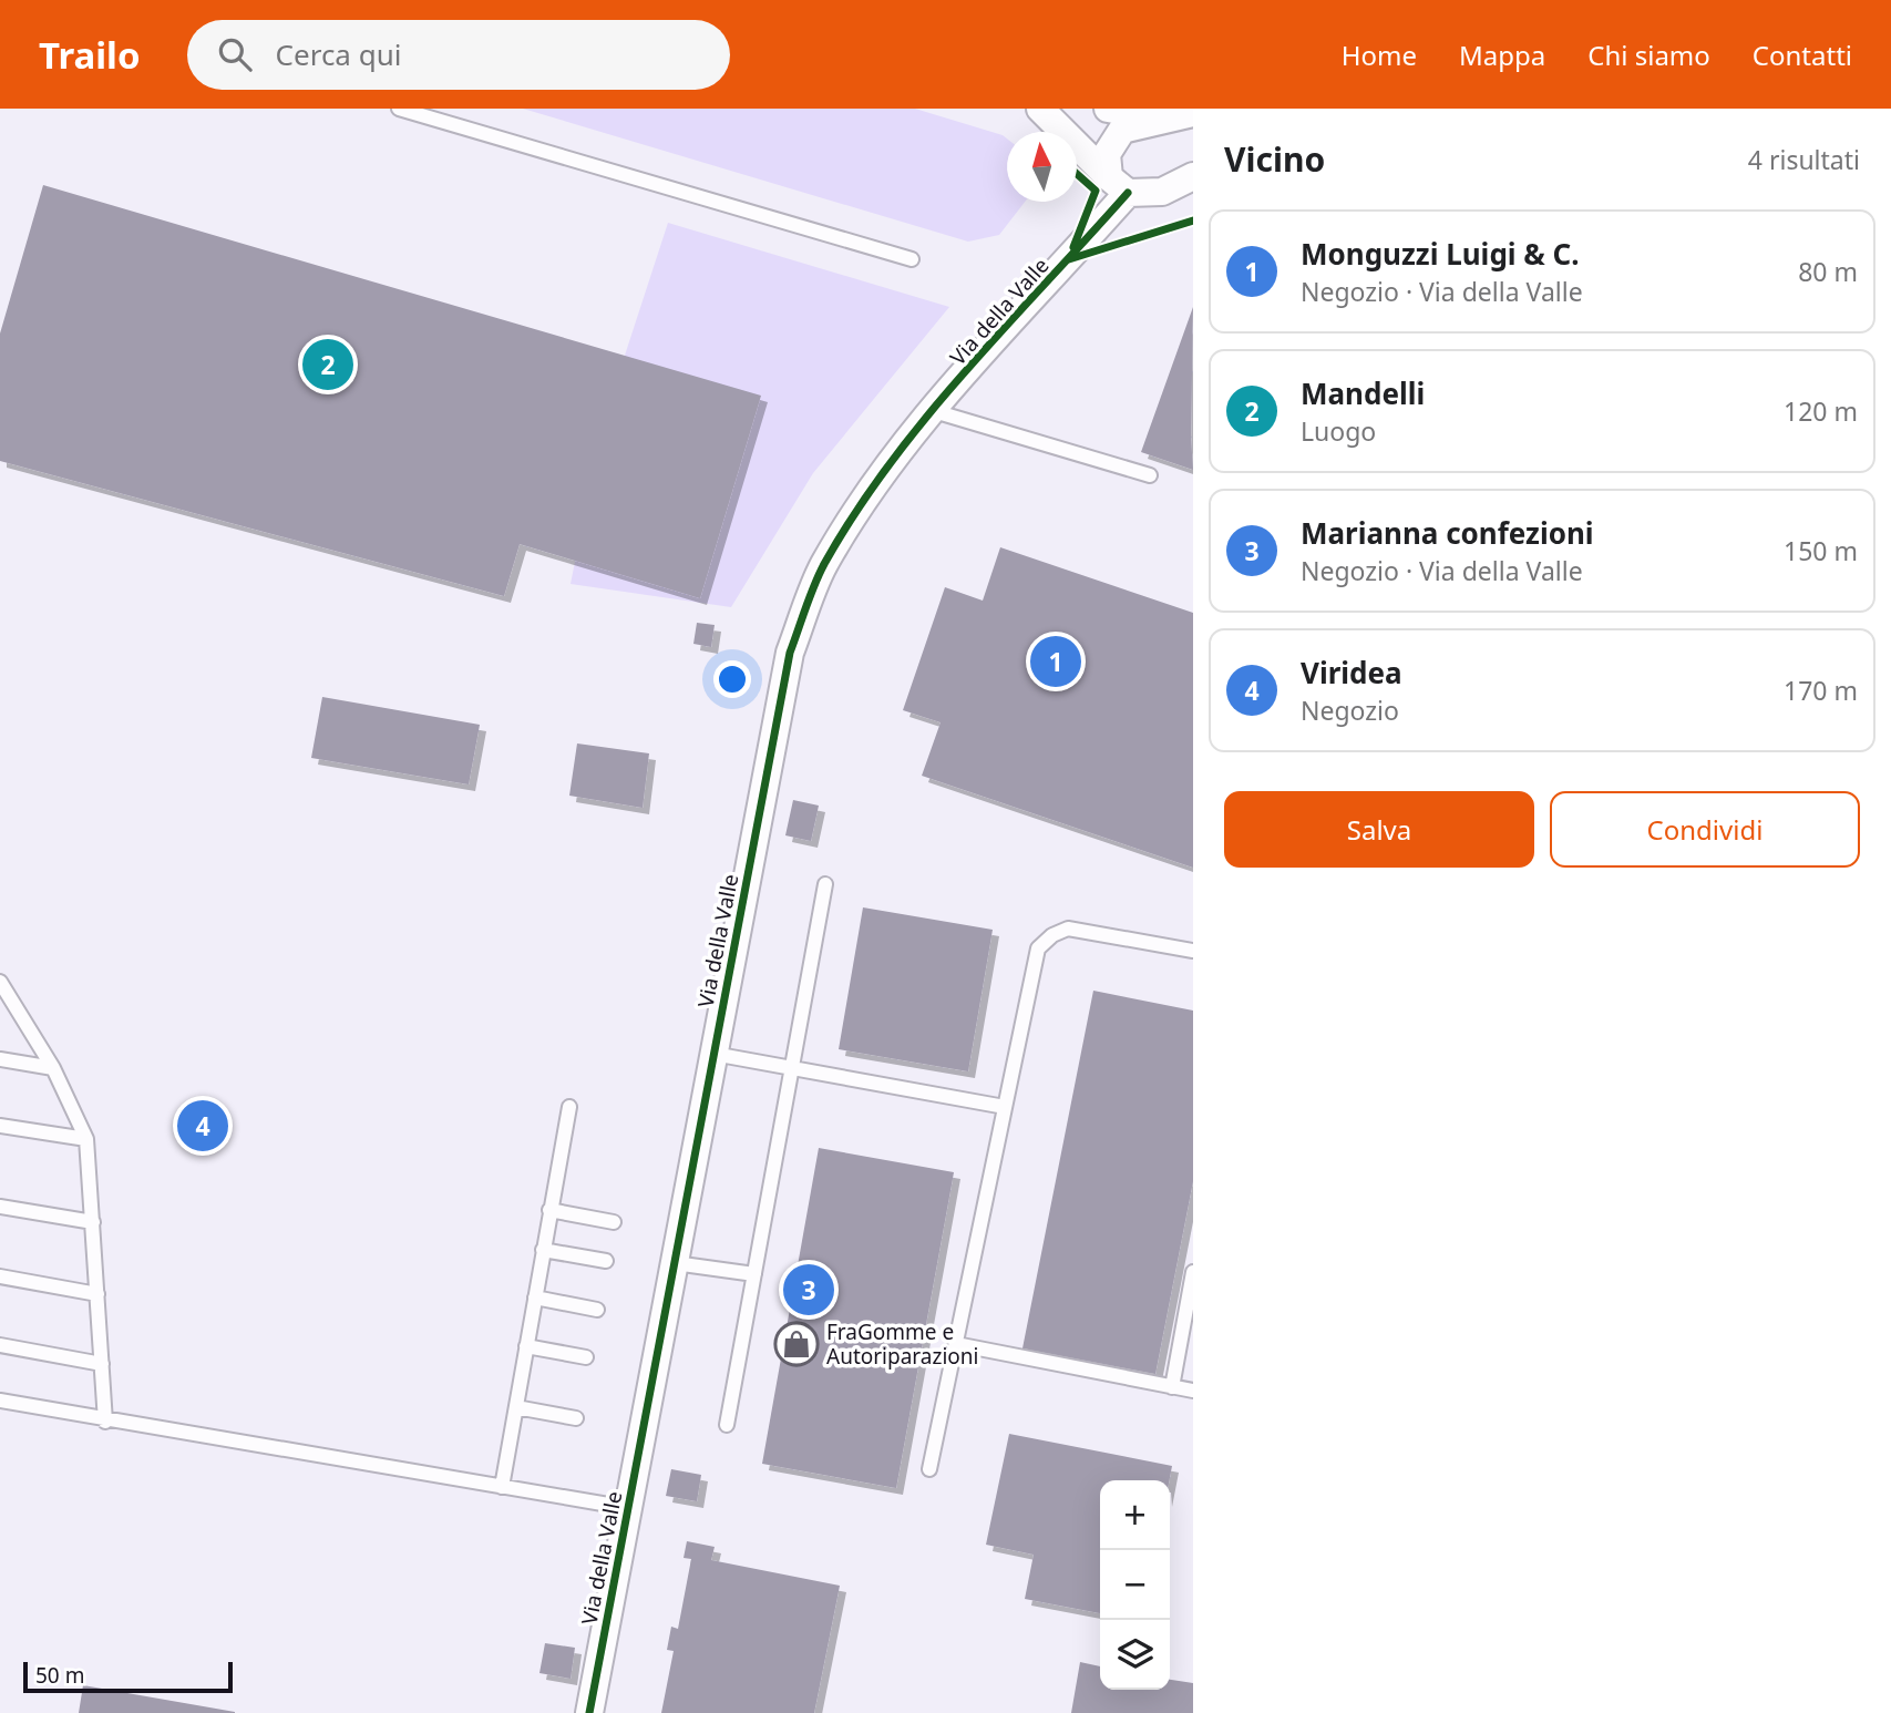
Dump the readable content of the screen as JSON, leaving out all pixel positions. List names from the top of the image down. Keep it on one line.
{"streets":{"street":["Via della Valle"]},"places":{"shop":["FraGomme e Autoriparazioni"]},"scale_bar":"50 m","north":"top","page":{"header":"Trailo","search":"Cerca qui","nav":["Home","Mappa","Chi siamo","Contatti"],"heading":["Vicino","4 risultati"],"list":[{"mark":"1","name":"Monguzzi Luigi & C.","note":"Negozio · Via della Valle","value":"80 m"},{"mark":"2","name":"Mandelli","note":"Luogo","value":"120 m"},{"mark":"3","name":"Marianna confezioni","note":"Negozio · Via della Valle","value":"150 m"},{"mark":"4","name":"Viridea","note":"Negozio","value":"170 m"}],"pins":["2","1","4","3"],"buttons":["Salva","Condividi"],"map_buttons":["+","−"],"scale":"50 m"}}
